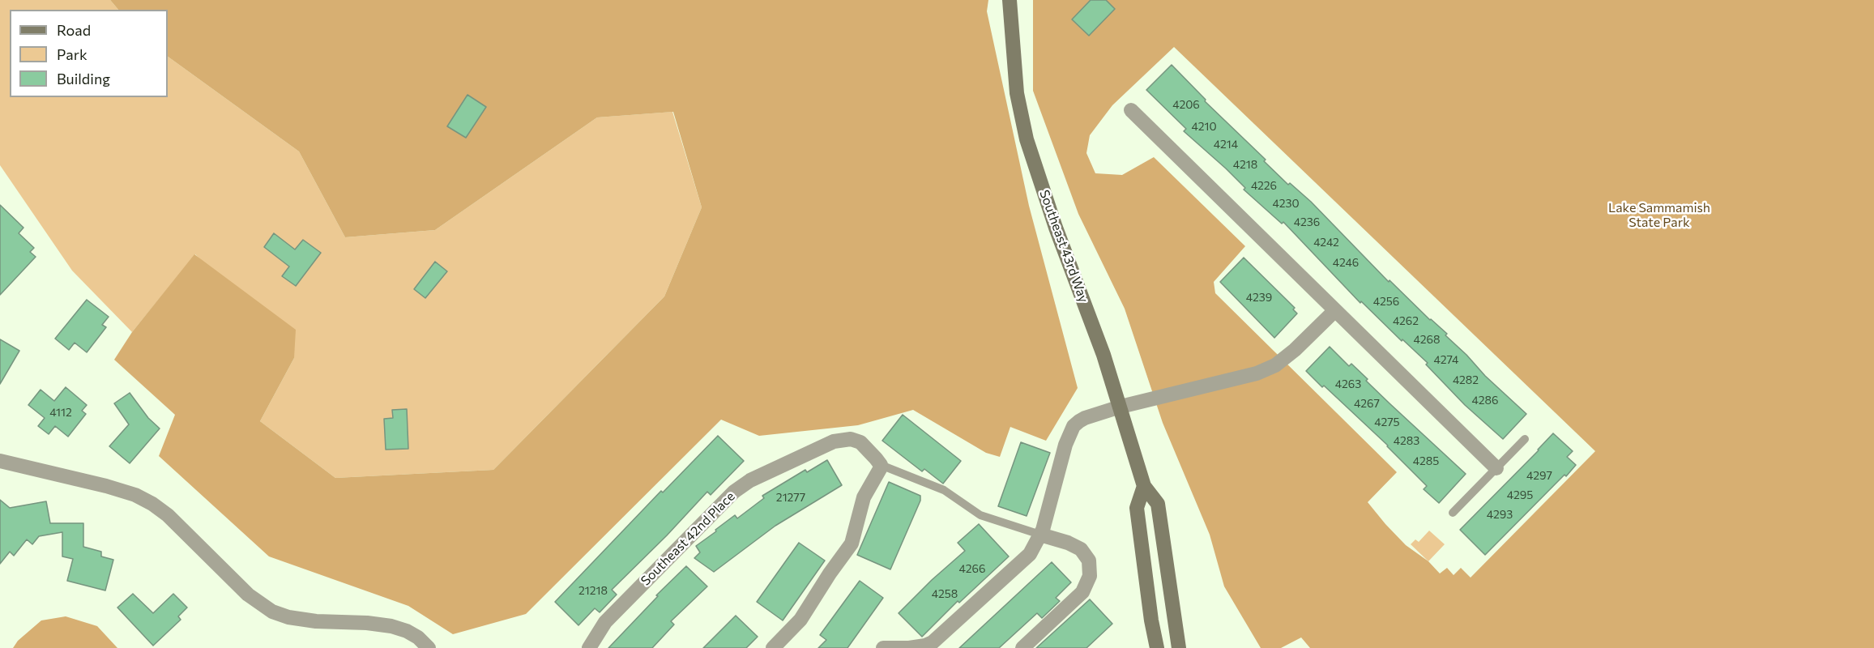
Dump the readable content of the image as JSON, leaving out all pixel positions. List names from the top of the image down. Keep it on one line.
{"streets":{"main road":["Southeast 43rd Way"],"street":["Southeast 42nd Place"]},"parks":["Lake Sammamish State Park"],"house_numbers":["4206","4210","4214","4218","4226","4230","4236","4242","4246","4239","4256","4262","4268","4274","4282","4263","4286","4267","4112","4275","4283","4285","4297","4295","21277","4293","4266","21218","4258"],"legend":["Road","Park","Building"]}
